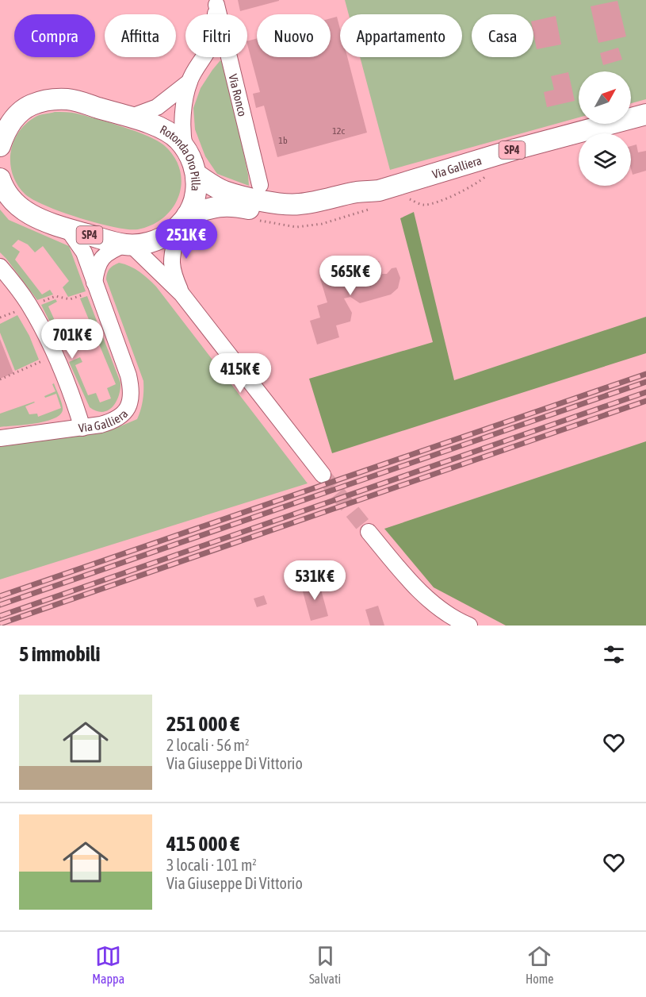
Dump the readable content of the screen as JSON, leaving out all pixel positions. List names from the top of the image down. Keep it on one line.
{"streets":{"main road":["SP4","Rotonda Oro Pilla","Via Galliera"],"street":["Via Ronco"]},"crossings":[["Via Ronco","Rotonda Oro Pilla"],["SP4","Rotonda Oro Pilla"],["SP4","Via Galliera"],["Rotonda Oro Pilla","Via Galliera"]],"house_numbers":["12c","1b"],"north":"top right","page":{"chip":["Compra","Affitta","Filtri","Nuovo","Appartamento","Casa"],"price":["251K €","565K €","701K €","415K €","531K €"],"heading":"5 immobili","list":[{"name":"251 000 €","note":"2 locali · 56 m² · Via Giuseppe Di Vittorio"},{"name":"415 000 €","note":"3 locali · 101 m² · Via Giuseppe Di Vittorio"}],"tabs":["Mappa","Salvati","Home"]}}
